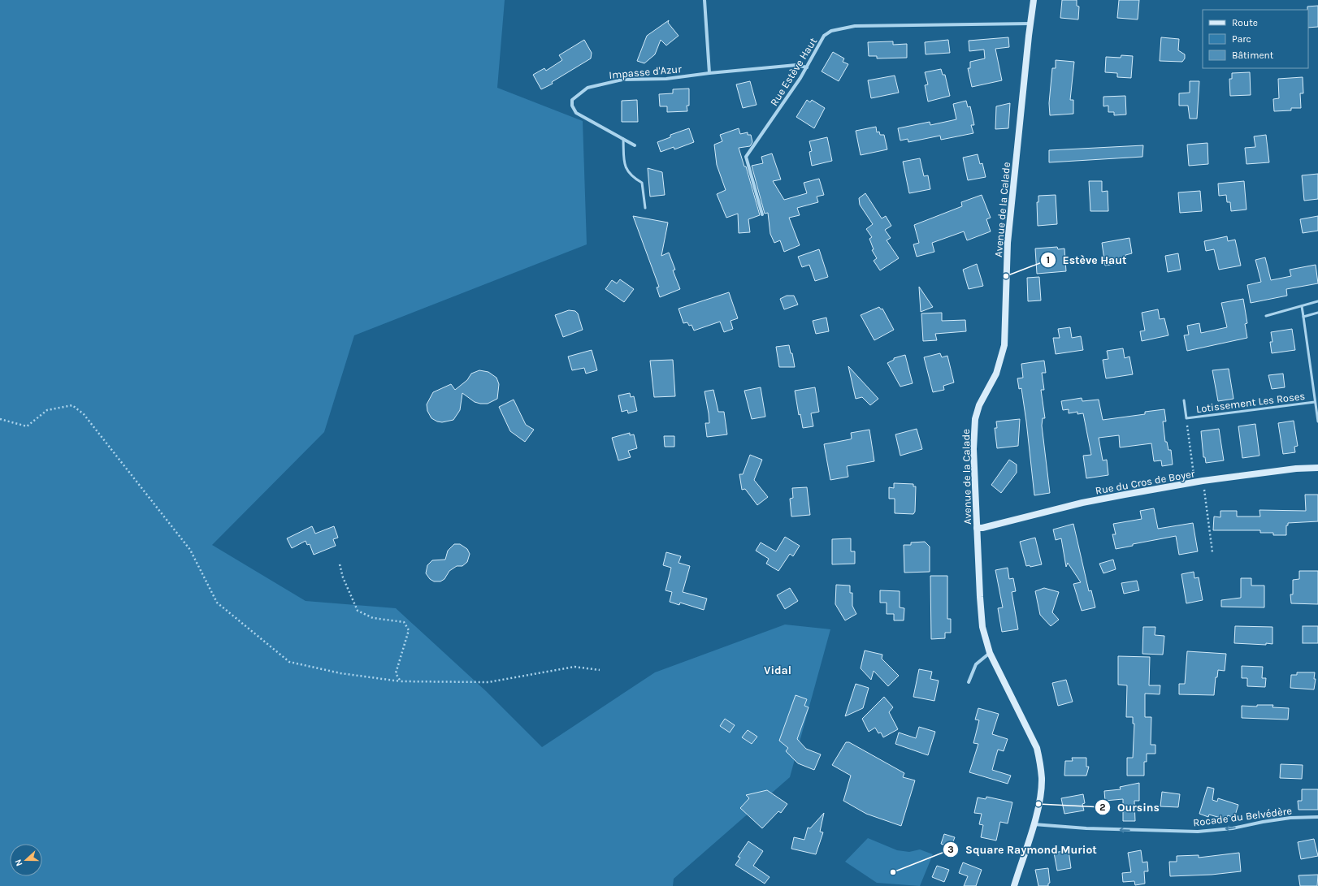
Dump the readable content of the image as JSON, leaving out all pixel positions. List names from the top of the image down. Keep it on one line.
{"streets":{"street":["Impasse d'Azur","Rue Estève Haut","Avenue de la Calade","Rue du Cros de Boyer","Rocade du Belvédère"],"lane":["Lotissement Les Roses"]},"crossings":[["Impasse d'Azur","Rue Estève Haut"],["Rue Estève Haut","Avenue de la Calade"],["Avenue de la Calade","Rue du Cros de Boyer"],["Avenue de la Calade","Rocade du Belvédère"]],"one_way":["Rocade du Belvédère"],"districts":["Vidal"],"places":["Estève Haut","Oursins","Square Raymond Muriot"],"legend":["Route","Parc","Bâtiment"],"north":"left"}
